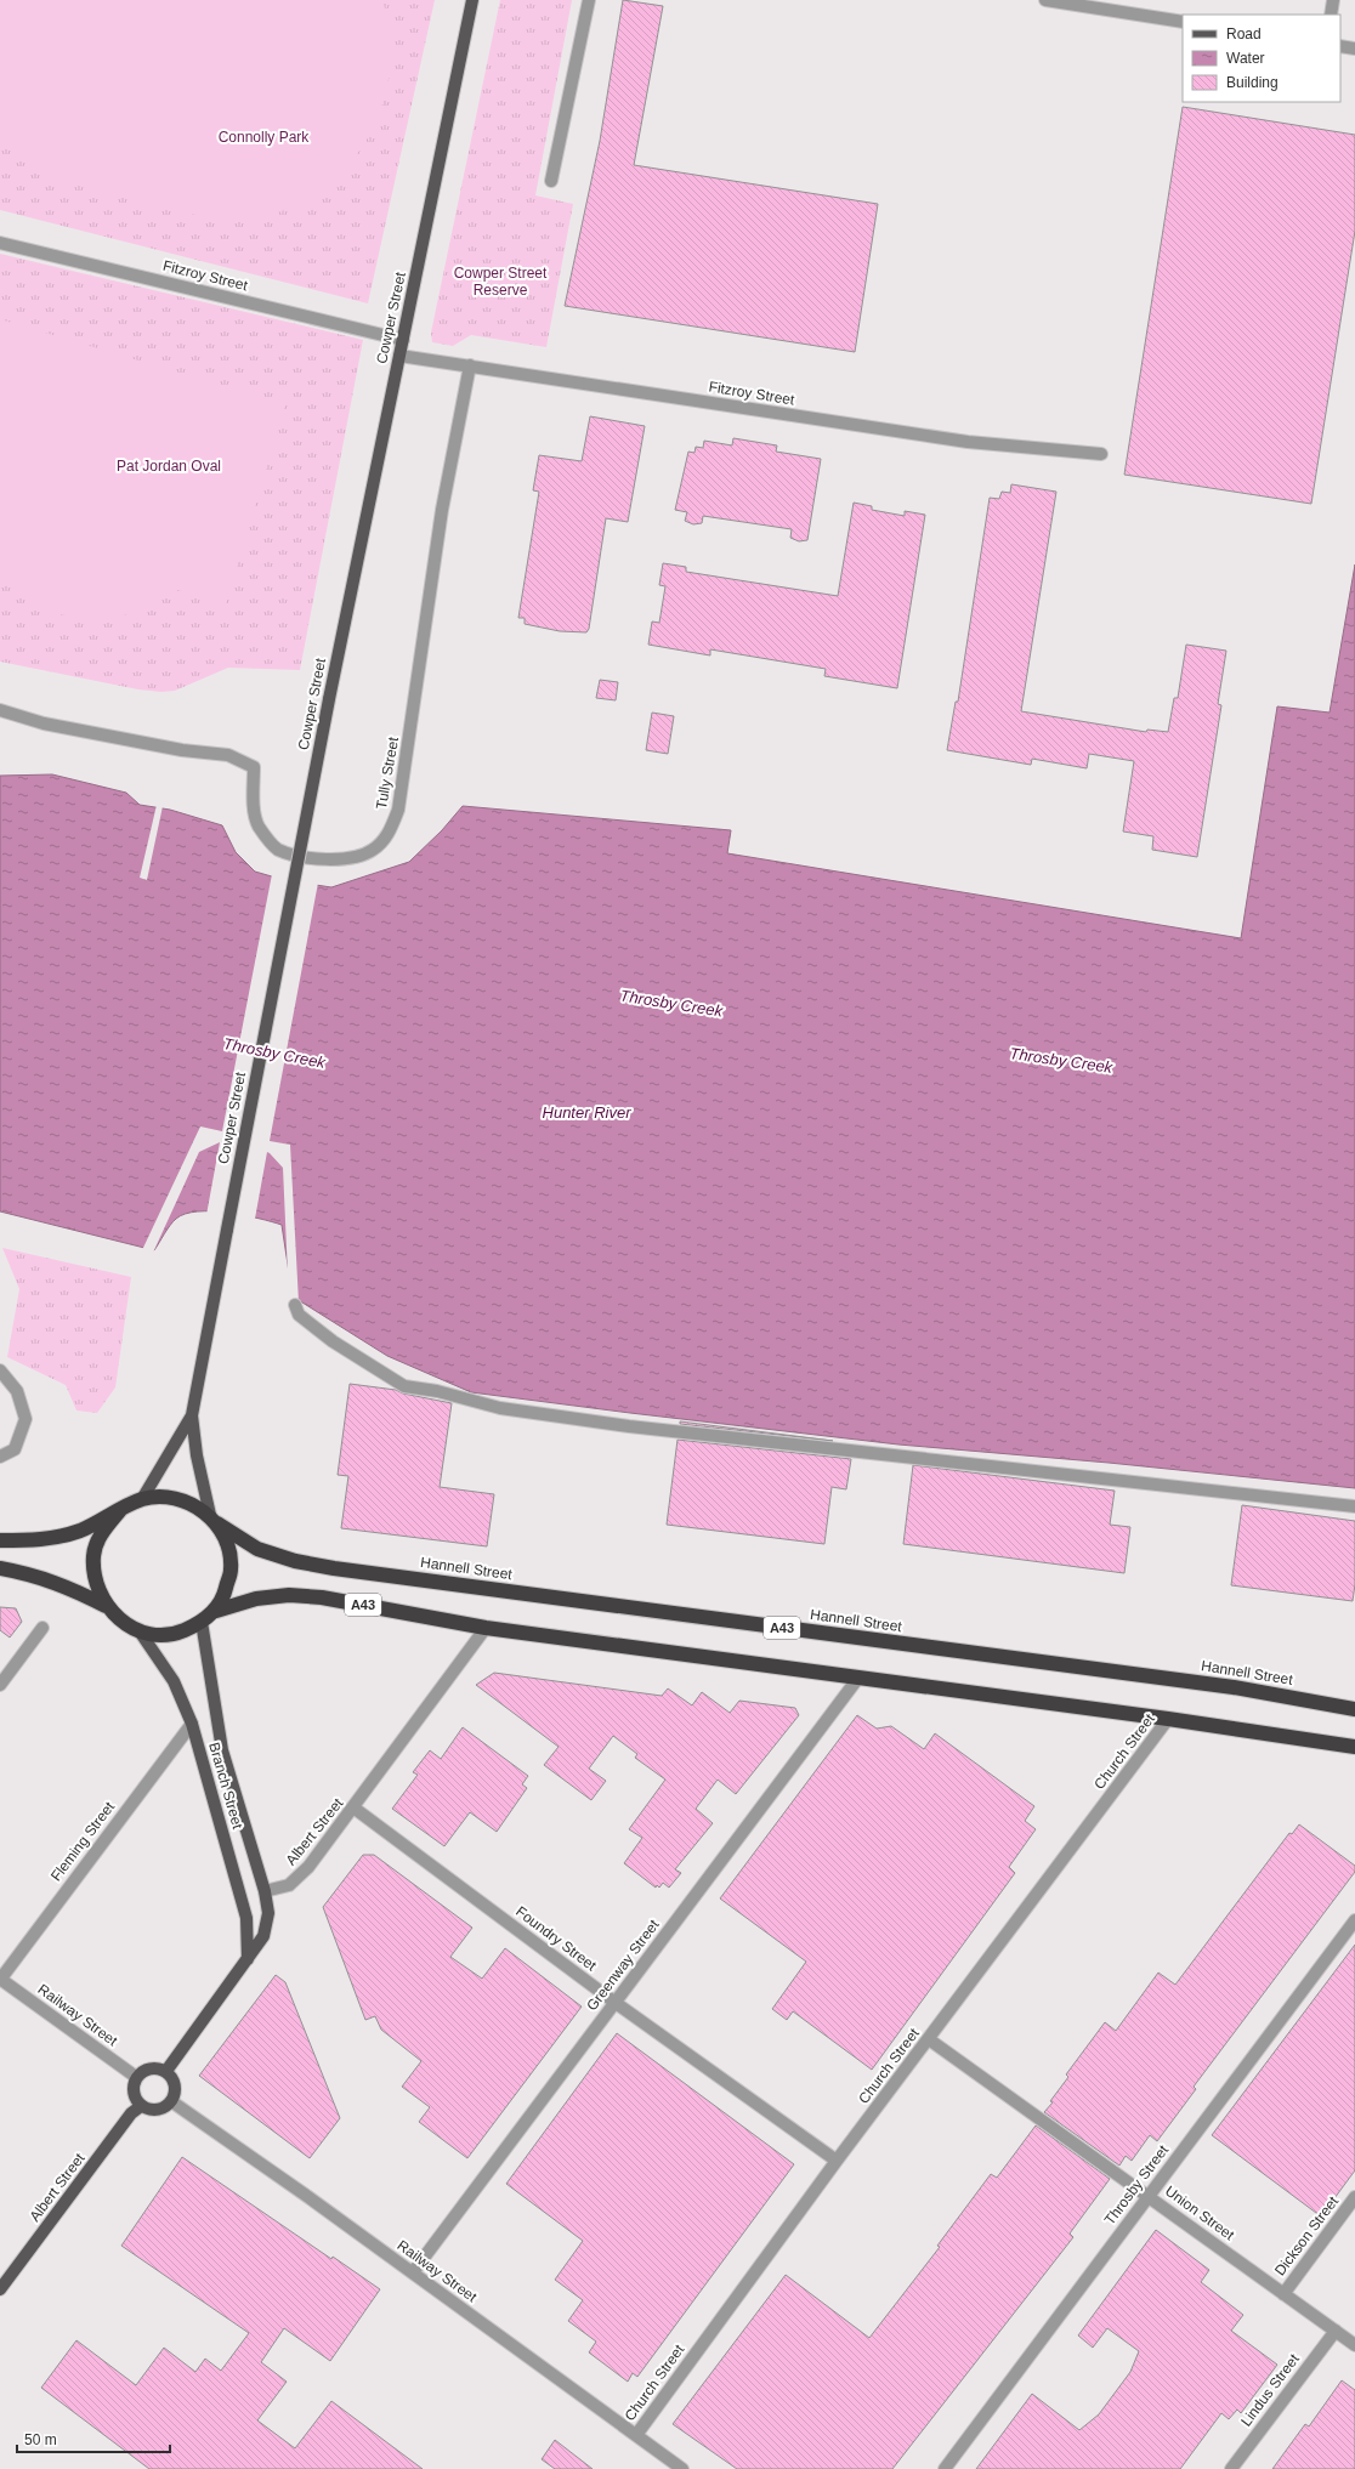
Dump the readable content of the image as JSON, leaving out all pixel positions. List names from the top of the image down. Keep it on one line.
{"streets":{"highway":["Hannell Street","A43"],"main road":["Cowper Street","Branch Street","Albert Street"],"street":["Fitzroy Street","Tully Street","Church Street","Fleming Street","Foundry Street","Greenway Street","Railway Street","Throsby Street","Union Street","Dickson Street","Lindus Street"]},"crossings":[["Fitzroy Street","Cowper Street"],["Fitzroy Street","Tully Street"],["Cowper Street","Hannell Street"],["Cowper Street","A43"],["Cowper Street","Branch Street"],["Hannell Street","A43"],["Hannell Street","Branch Street"],["A43","Church Street"],["A43","Branch Street"],["A43","Albert Street"],["A43","Greenway Street"],["Church Street","Foundry Street"],["Church Street","Railway Street"],["Church Street","Union Street"],["Branch Street","Albert Street"],["Branch Street","Fleming Street"],["Albert Street","Foundry Street"],["Albert Street","Railway Street"],["Fleming Street","Railway Street"],["Foundry Street","Greenway Street"],["Greenway Street","Railway Street"],["Throsby Street","Union Street"],["Union Street","Dickson Street"],["Union Street","Lindus Street"]],"water":["Throsby Creek","Hunter River"],"parks":["Connolly Park","Cowper Street Reserve","Pat Jordan Oval"],"legend":["Road","Water","Building"],"scale_bar":"50 m"}
